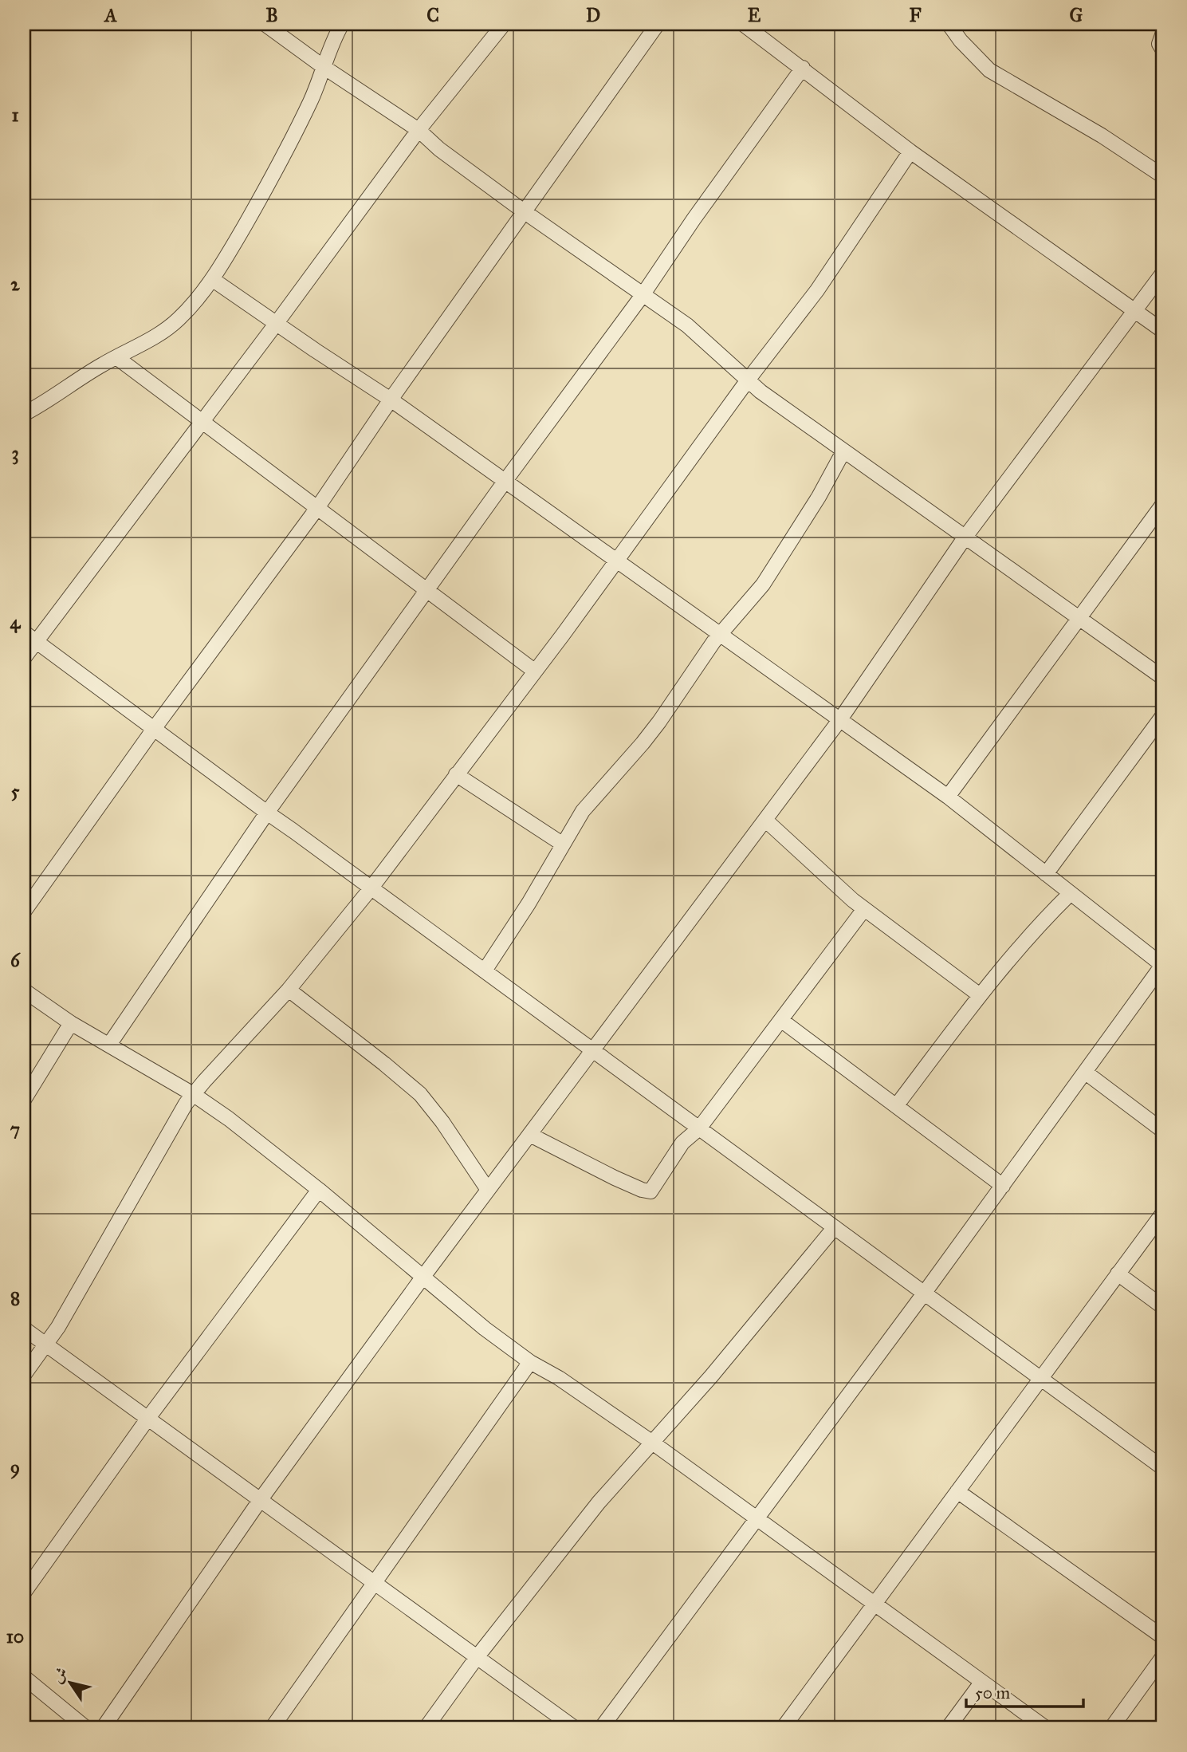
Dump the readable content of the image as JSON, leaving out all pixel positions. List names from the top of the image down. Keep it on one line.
{"scale_bar":"50 m","north":"top left","grid":{"columns":["A","B","C","D","E","F","G"],"rows":["1","2","3","4","5","6","7","8","9","10"]}}
